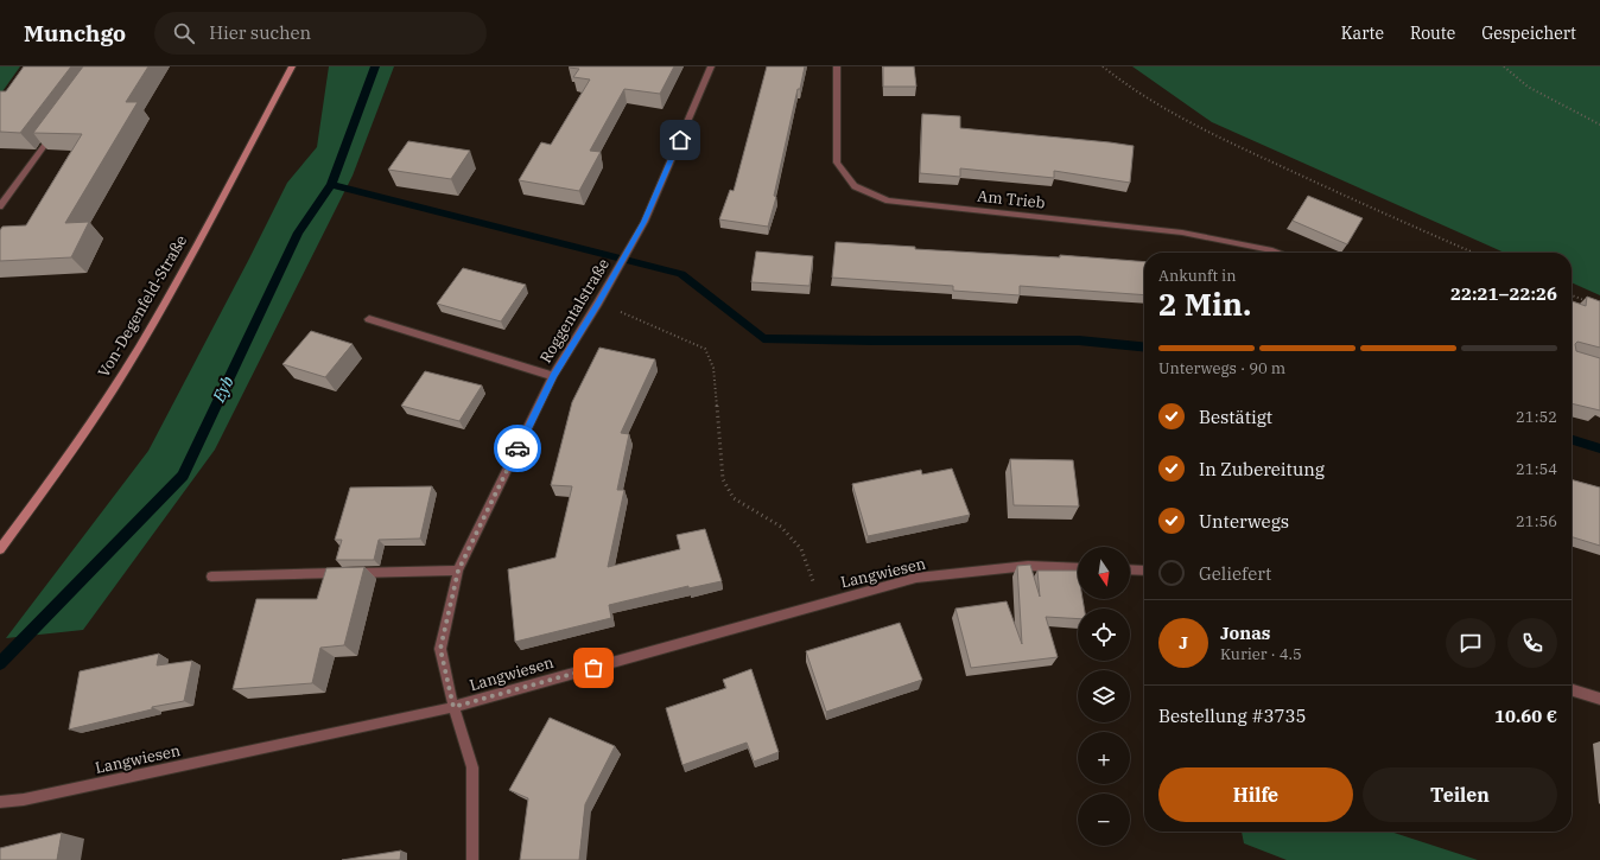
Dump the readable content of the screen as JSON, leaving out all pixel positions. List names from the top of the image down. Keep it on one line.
{"streets":{"main road":["Von-Degenfeld-Straße"],"street":["Am Trieb","Roggentalstraße","Langwiesen"]},"crossings":[["Roggentalstraße","Langwiesen"]],"water":["Eyb"],"north":"bottom","page":{"header":"Munchgo","search":"Hier suchen","nav":["Karte","Route","Gespeichert"],"heading":["2 Min.","Ankunft in","22:21–22:26"],"panel":["Jonas","Kurier · 4.5","Bestellung #3735","10.60 €"],"bar":"Unterwegs · 90 m","list":[["Bestätigt","21:52"],["In Zubereitung","21:54"],["Unterwegs","21:56"],"Geliefert"],"map_buttons":["+","−"],"round":"J","buttons":["Hilfe","Teilen"]}}
